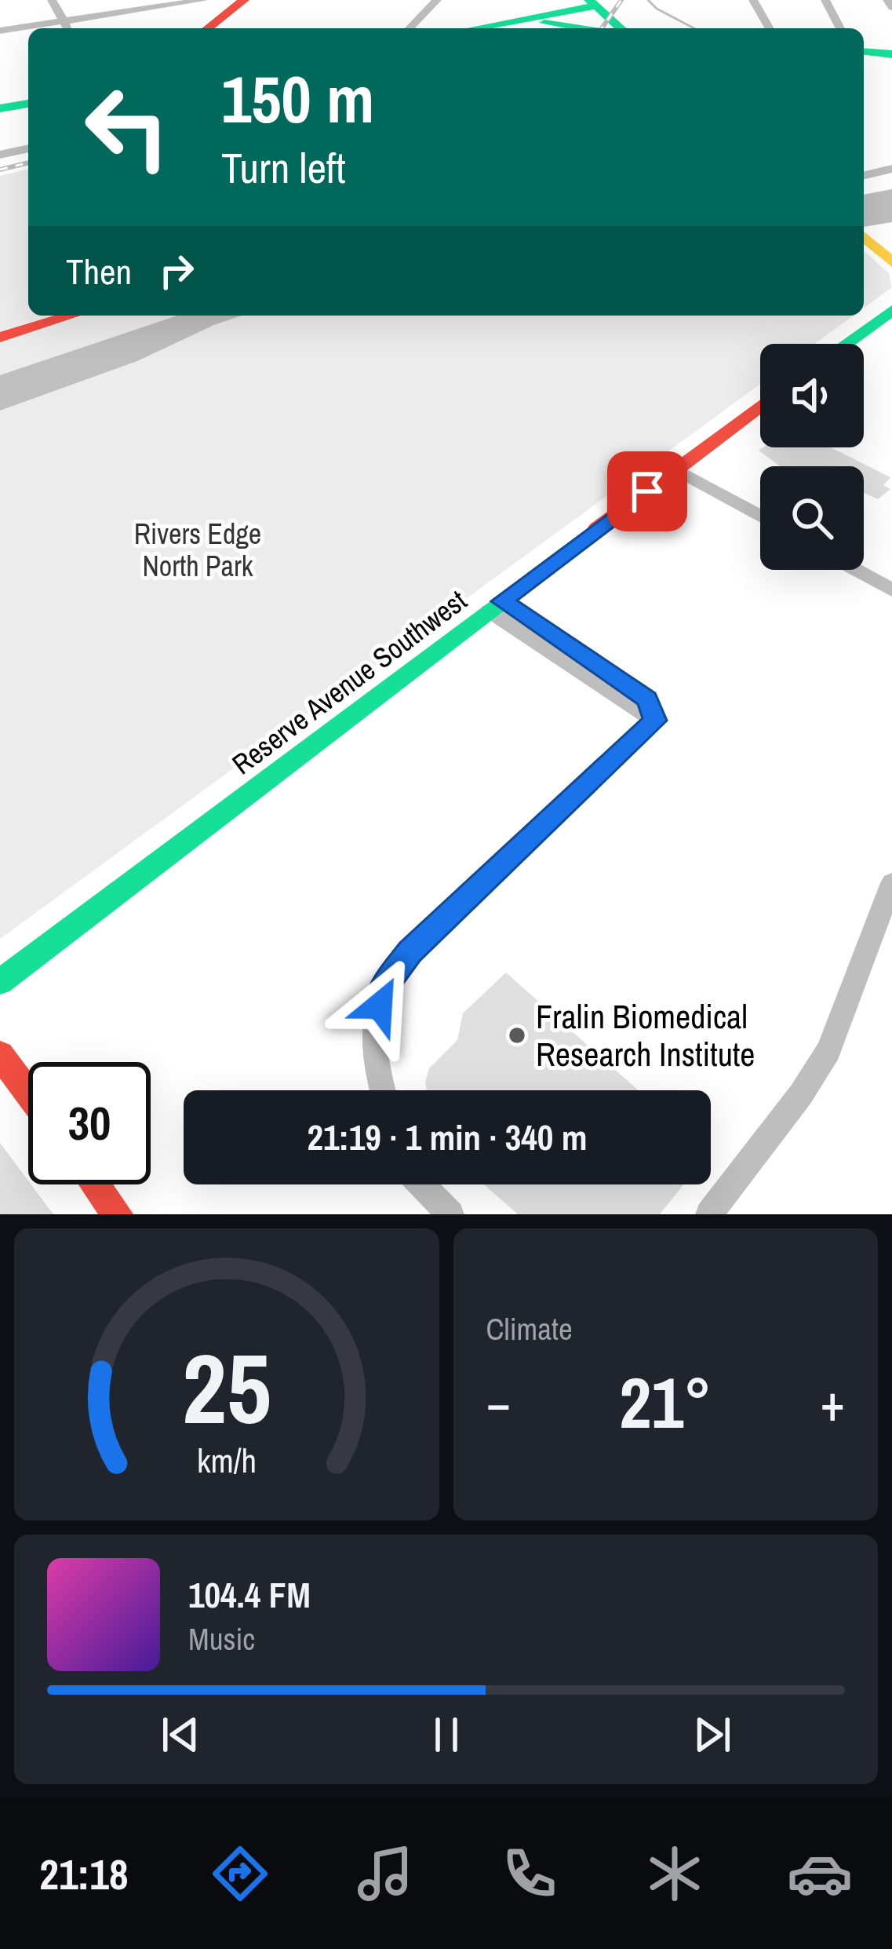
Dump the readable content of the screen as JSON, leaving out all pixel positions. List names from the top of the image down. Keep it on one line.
{"streets":{"main road":["Reserve Avenue Southwest"]},"parks":["Rivers Edge North Park"],"places":["Fralin Biomedical Research Institute"],"page":{"turn":["150 m","Turn left"],"then":"Then","limit":"30","trip":"21:19 · 1 min · 340 m","tile":"Climate","heat":["−","21°","+"],"song":["104.4 FM","Music"],"tabs":"21:18","gauge":["25","km/h"]}}
